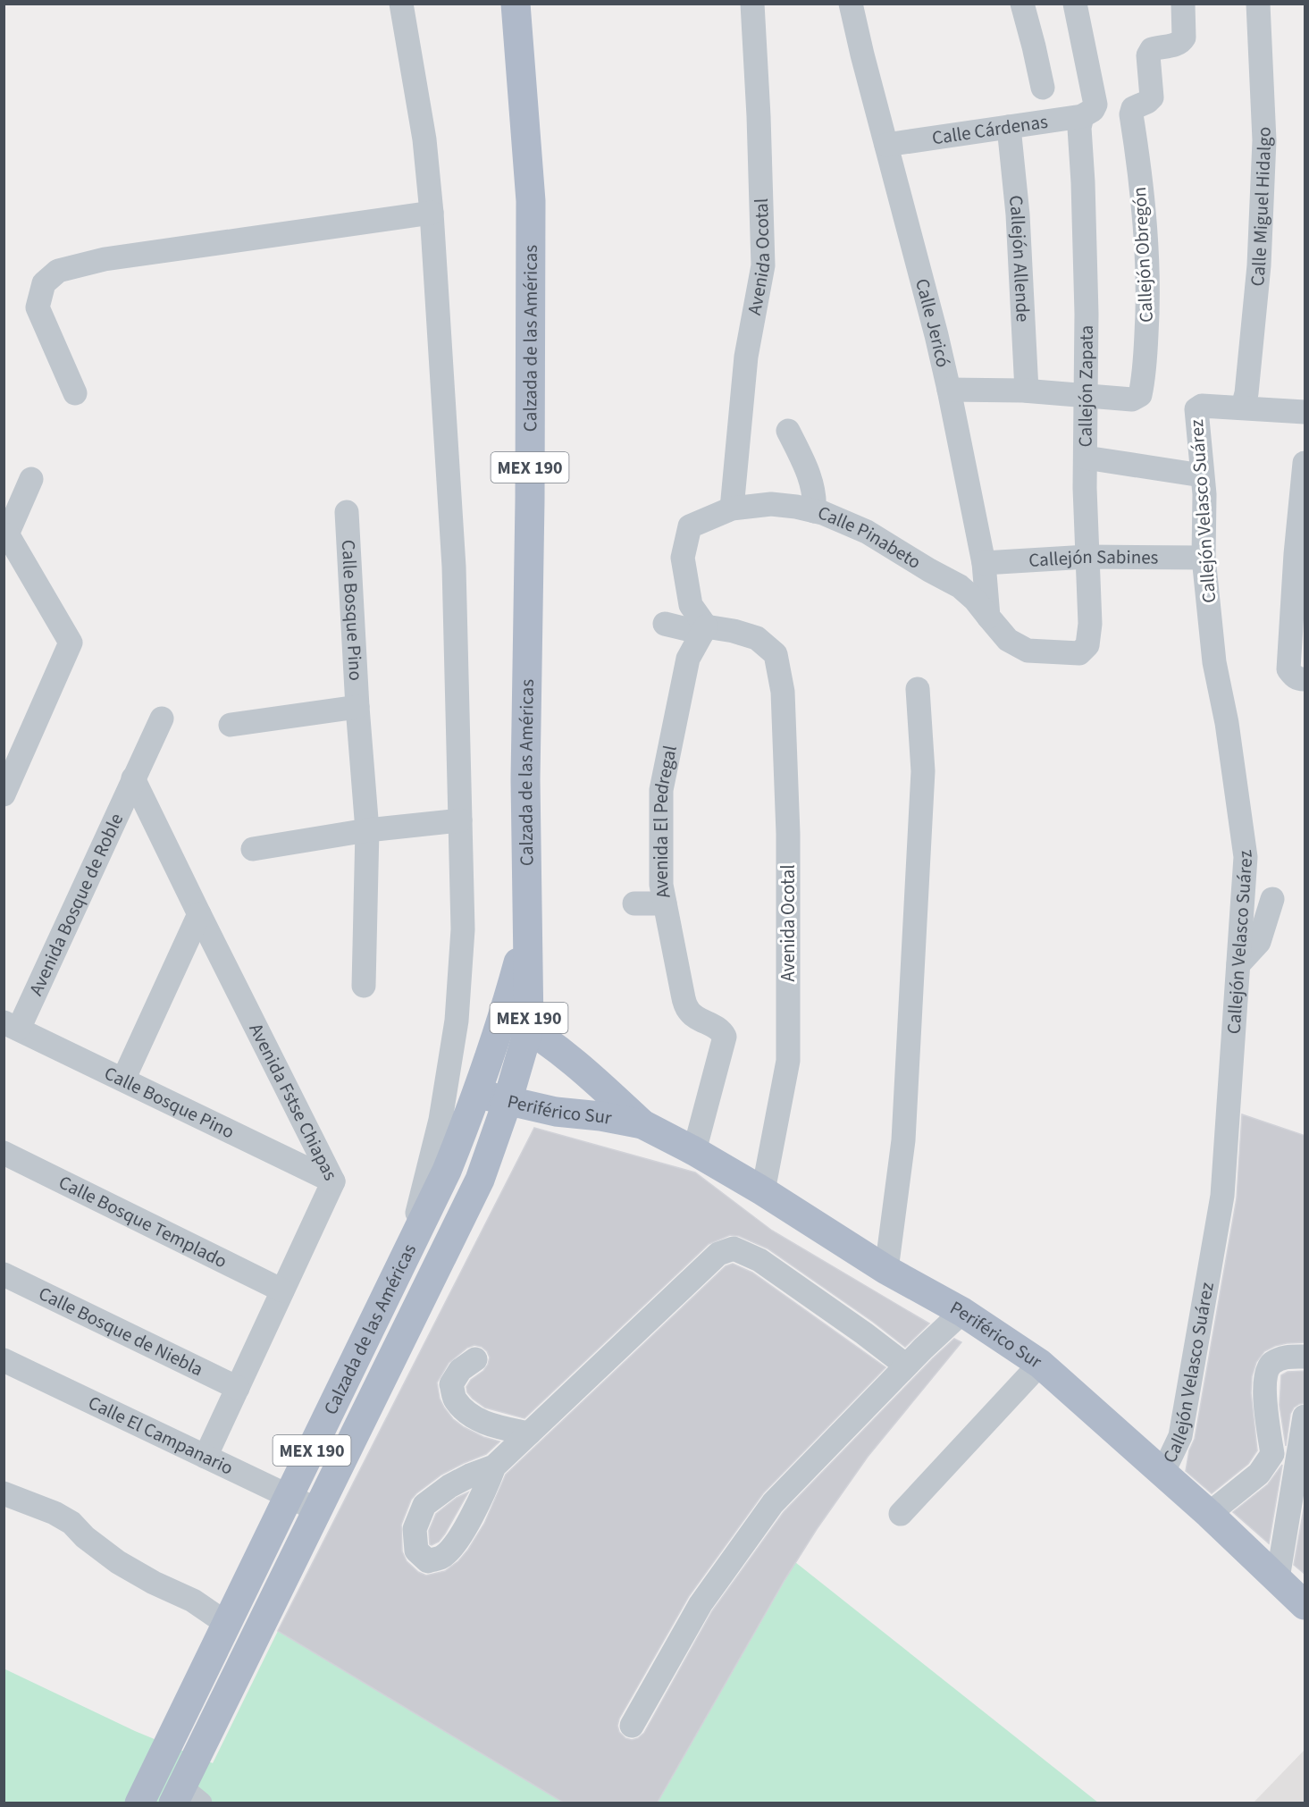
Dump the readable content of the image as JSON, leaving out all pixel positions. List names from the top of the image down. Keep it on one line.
{"streets":{"main road":["Calzada de las Américas","MEX 190","Periférico Sur"],"street":["Calle Cárdenas","Calle Miguel Hidalgo","Callejón Obregón","Avenida Ocotal","Callejón Allende","Calle Jericó","Callejón Zapata","Callejón Velasco Suárez","Calle Pinabeto","Callejón Sabines","Calle Bosque Pino","Avenida El Pedregal","Avenida Bosque de Roble","Avenida Fstse Chiapas","Calle Bosque Templado","Calle Bosque de Niebla","Calle El Campanario"]},"crossings":[["Calle Cárdenas","Callejón Allende"],["Calle Cárdenas","Calle Jericó"],["Calle Cárdenas","Callejón Zapata"],["Calle Miguel Hidalgo","Callejón Velasco Suárez"],["Callejón Obregón","Callejón Zapata"],["Avenida Ocotal","Calle Pinabeto"],["Avenida Ocotal","Avenida El Pedregal"],["Avenida Ocotal","Periférico Sur"],["Calle Jericó","Callejón Zapata"],["Calle Jericó","Calle Pinabeto"],["Calle Jericó","Callejón Sabines"],["Calzada de las Américas","Periférico Sur"],["Calzada de las Américas","Calle El Campanario"],["Callejón Zapata","Calle Pinabeto"],["Callejón Zapata","Callejón Sabines"],["Callejón Velasco Suárez","Callejón Sabines"],["Callejón Velasco Suárez","Periférico Sur"],["Calle Bosque Pino","Avenida Bosque de Roble"],["Calle Bosque Pino","Avenida Fstse Chiapas"],["Avenida El Pedregal","Periférico Sur"],["Avenida Bosque de Roble","Avenida Fstse Chiapas"],["Avenida Fstse Chiapas","Calle Bosque Templado"],["Avenida Fstse Chiapas","Calle Bosque de Niebla"],["Avenida Fstse Chiapas","Calle El Campanario"]]}
